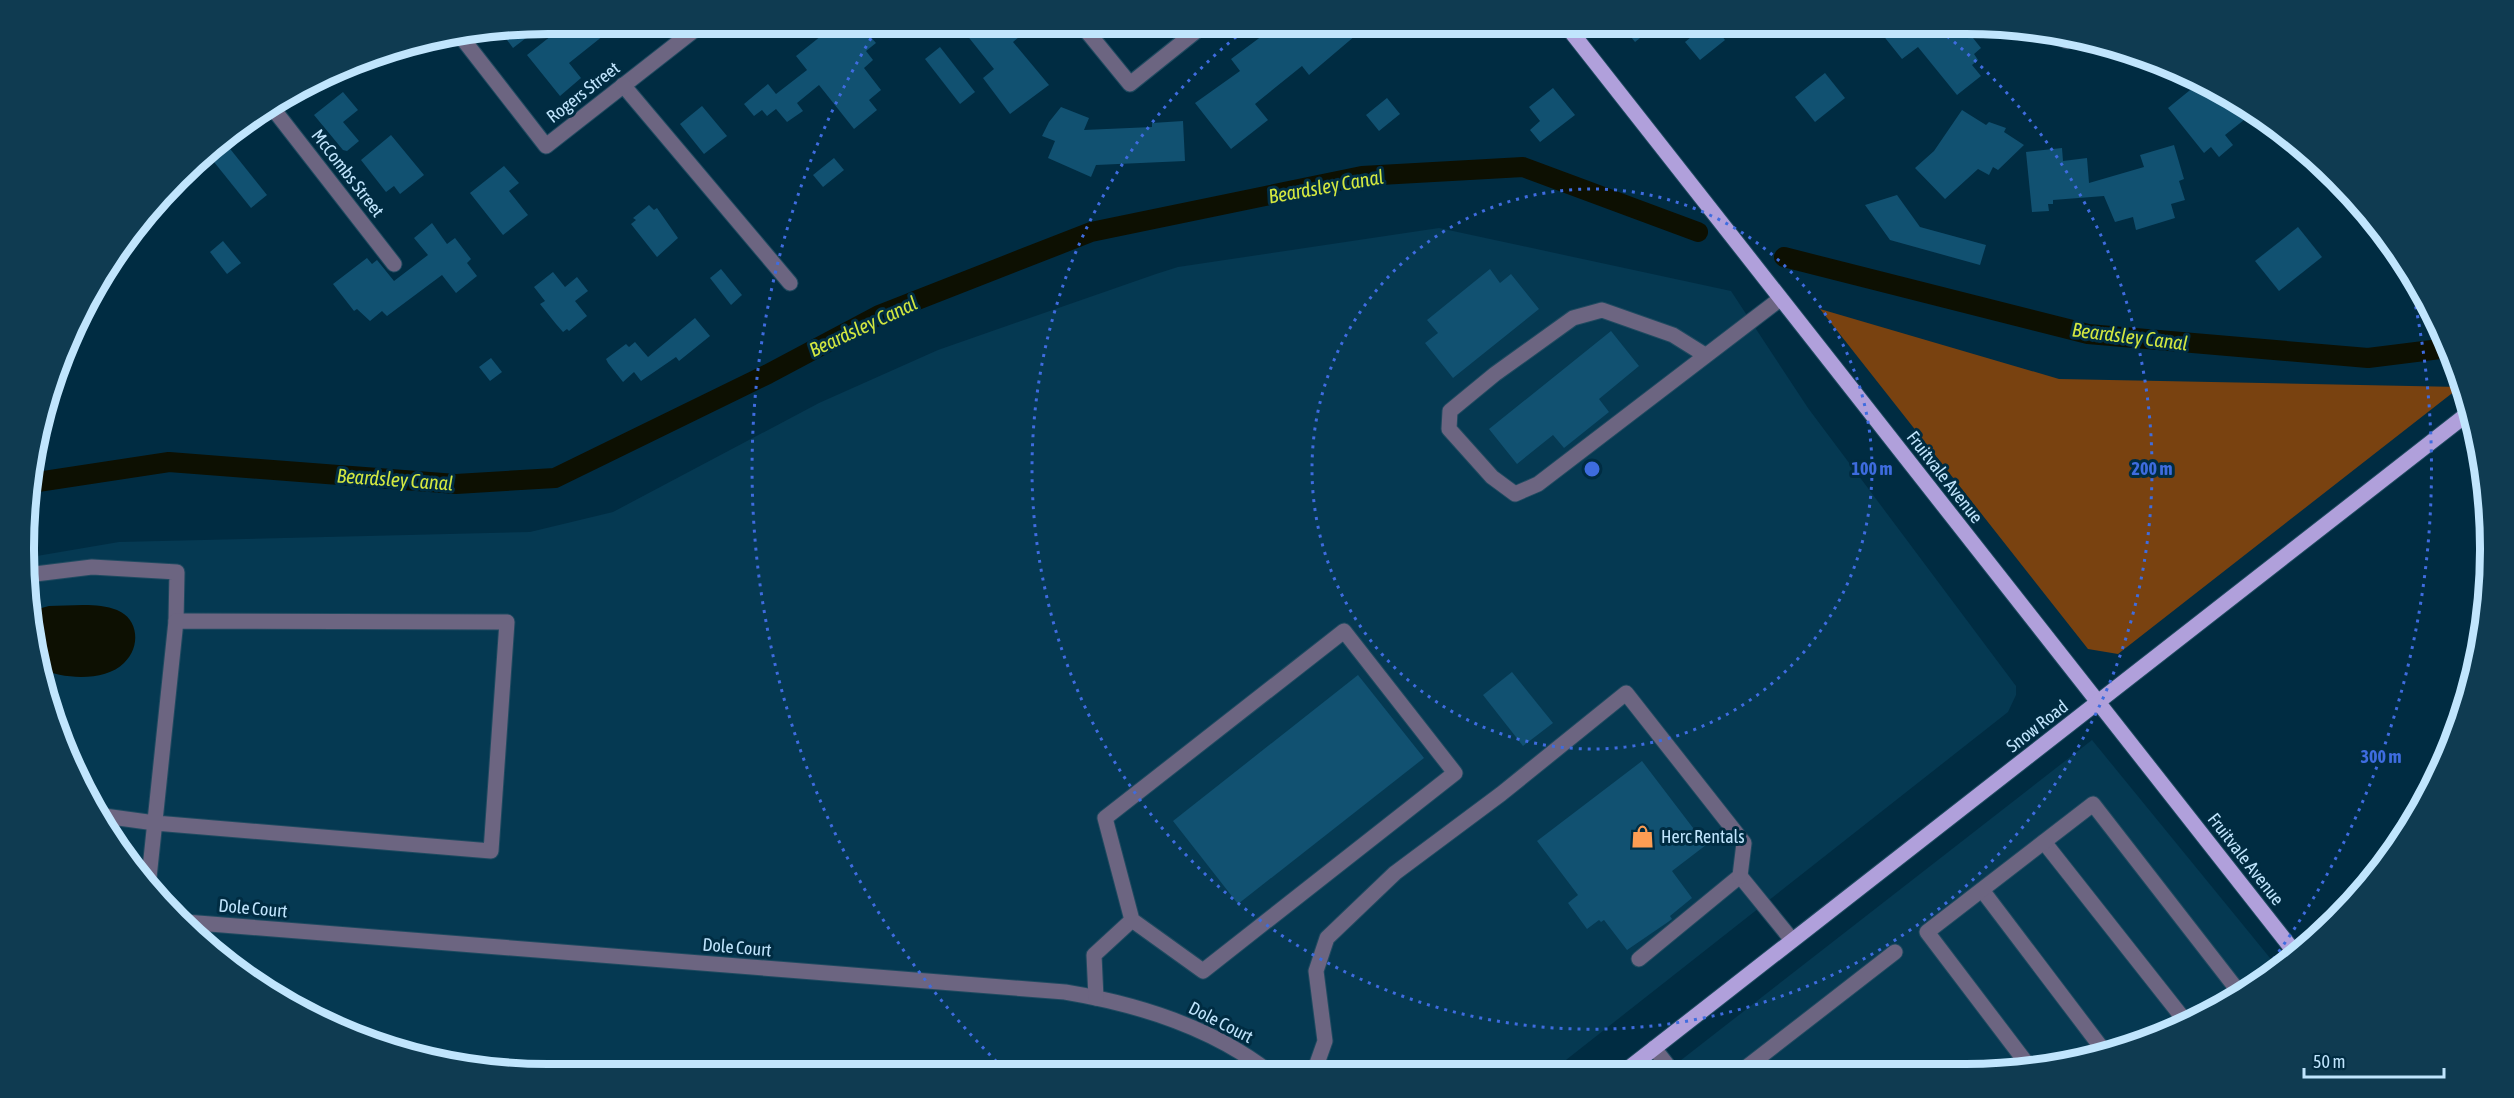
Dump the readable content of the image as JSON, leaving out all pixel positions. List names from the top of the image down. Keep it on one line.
{"streets":{"main road":["Fruitvale Avenue","Snow Road"],"street":["Rogers Street","McCombs Street","Dole Court"]},"crossings":[["Fruitvale Avenue","Snow Road"]],"water":["Beardsley Canal"],"places":{"shop":["Herc Rentals"]},"scale_bar":"50 m","rings":["100 m","200 m","300 m"]}
